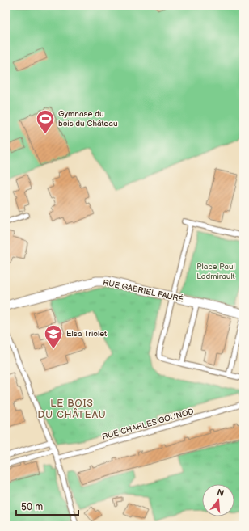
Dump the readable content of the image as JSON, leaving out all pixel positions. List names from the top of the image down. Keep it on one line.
{"streets":{"street":["RUE GABRIEL FAURÉ"],"lane":["RUE CHARLES GOUNOD"]},"districts":["LE BOIS DU CHÂTEAU"],"parks":["Place Paul Ladmirault"],"places":{"sports":["Gymnase du bois du Château"],"school or university":["Elsa Triolet"]},"scale_bar":"50 m","north":"top"}
